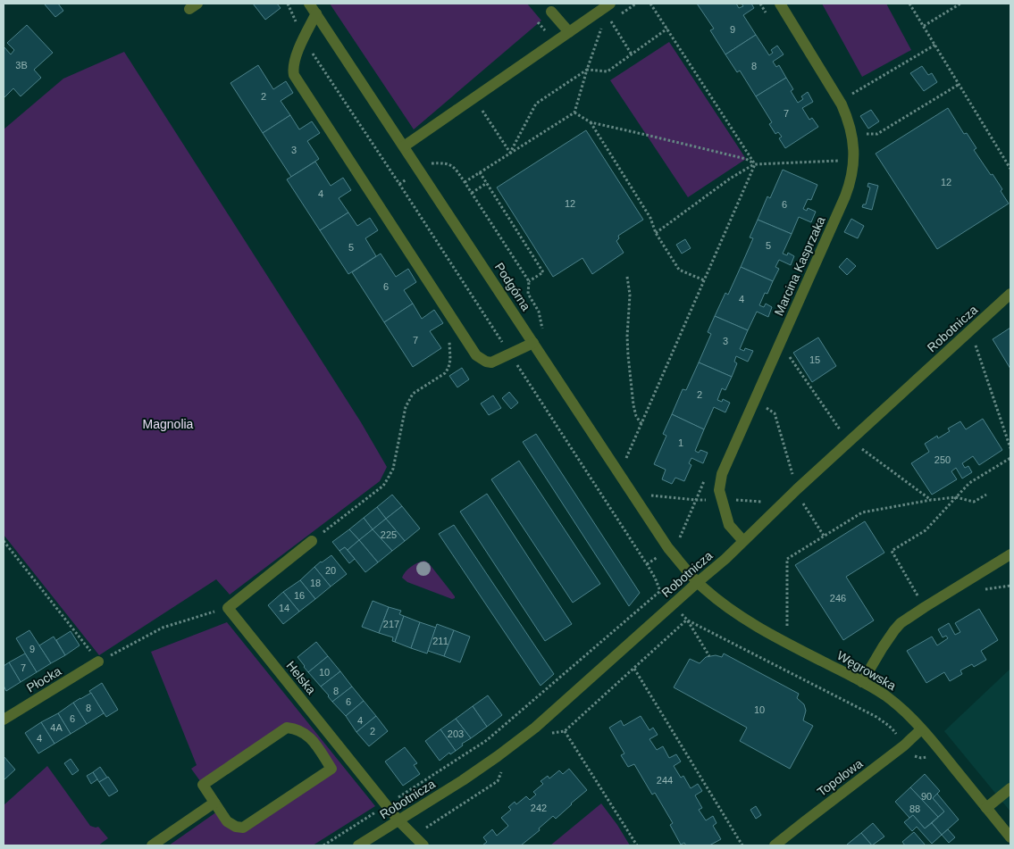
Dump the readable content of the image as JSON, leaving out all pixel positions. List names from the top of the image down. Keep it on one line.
{"streets":{"street":["Marcina Kasprzaka","Podgórna","Robotnicza","Węgrowska","Helska","Płocka","Topolowa"]},"crossings":[["Marcina Kasprzaka","Robotnicza"],["Podgórna","Robotnicza"],["Podgórna","Węgrowska"],["Robotnicza","Węgrowska"],["Robotnicza","Helska"],["Węgrowska","Topolowa"]],"parks":["Magnolia"],"house_numbers":["9","3B","8","2","7","3","12","4","12","6","5","5","6","4","7","3","15","2","1","250","225","20","18","16","246","14","217","211","9","7","10","8","6","8","10","6","4","4A","2","203","4","244","90","242","88"]}
